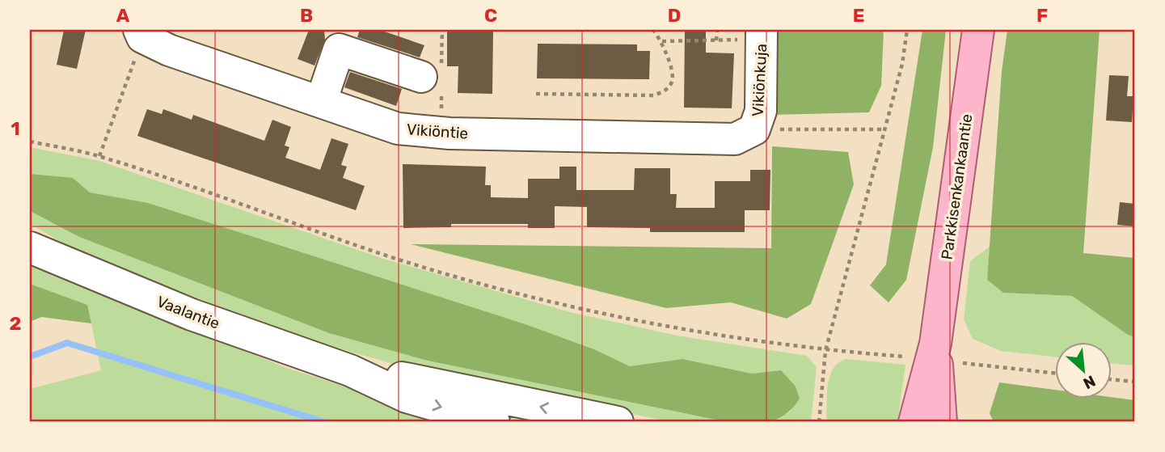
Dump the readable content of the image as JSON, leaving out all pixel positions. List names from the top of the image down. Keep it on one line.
{"streets":{"main road":["Parkkisenkankaantie"],"street":["Vikiönkuja","Vikiöntie","Vaalantie"]},"crossings":[["Vikiönkuja","Vikiöntie"]],"north":"bottom right","grid":{"columns":["A","B","C","D","E","F"],"rows":["1","2"]}}
